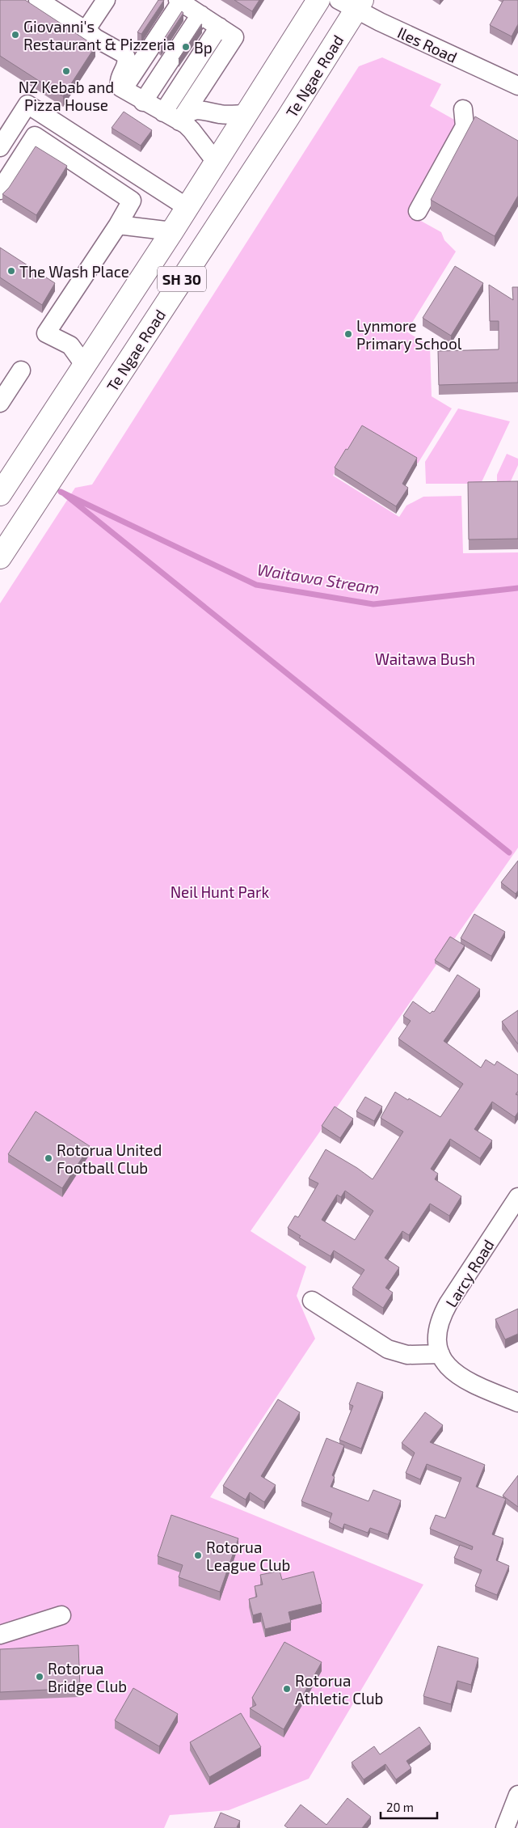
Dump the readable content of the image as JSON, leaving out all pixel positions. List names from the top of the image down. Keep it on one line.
{"streets":{"highway":["Te Ngae Road","SH 30"],"street":["Iles Road","Larcy Road"]},"crossings":[["Iles Road","Te Ngae Road"]],"water":["Waitawa Stream"],"parks":["Waitawa Bush","Neil Hunt Park"],"places":["Giovanni's Restaurant & Pizzeria","Bp","NZ Kebab and Pizza House","The Wash Place","Lynmore Primary School","Rotorua United Football Club","Rotorua League Club","Rotorua Bridge Club","Rotorua Athletic Club"],"scale_bar":"20 m"}
